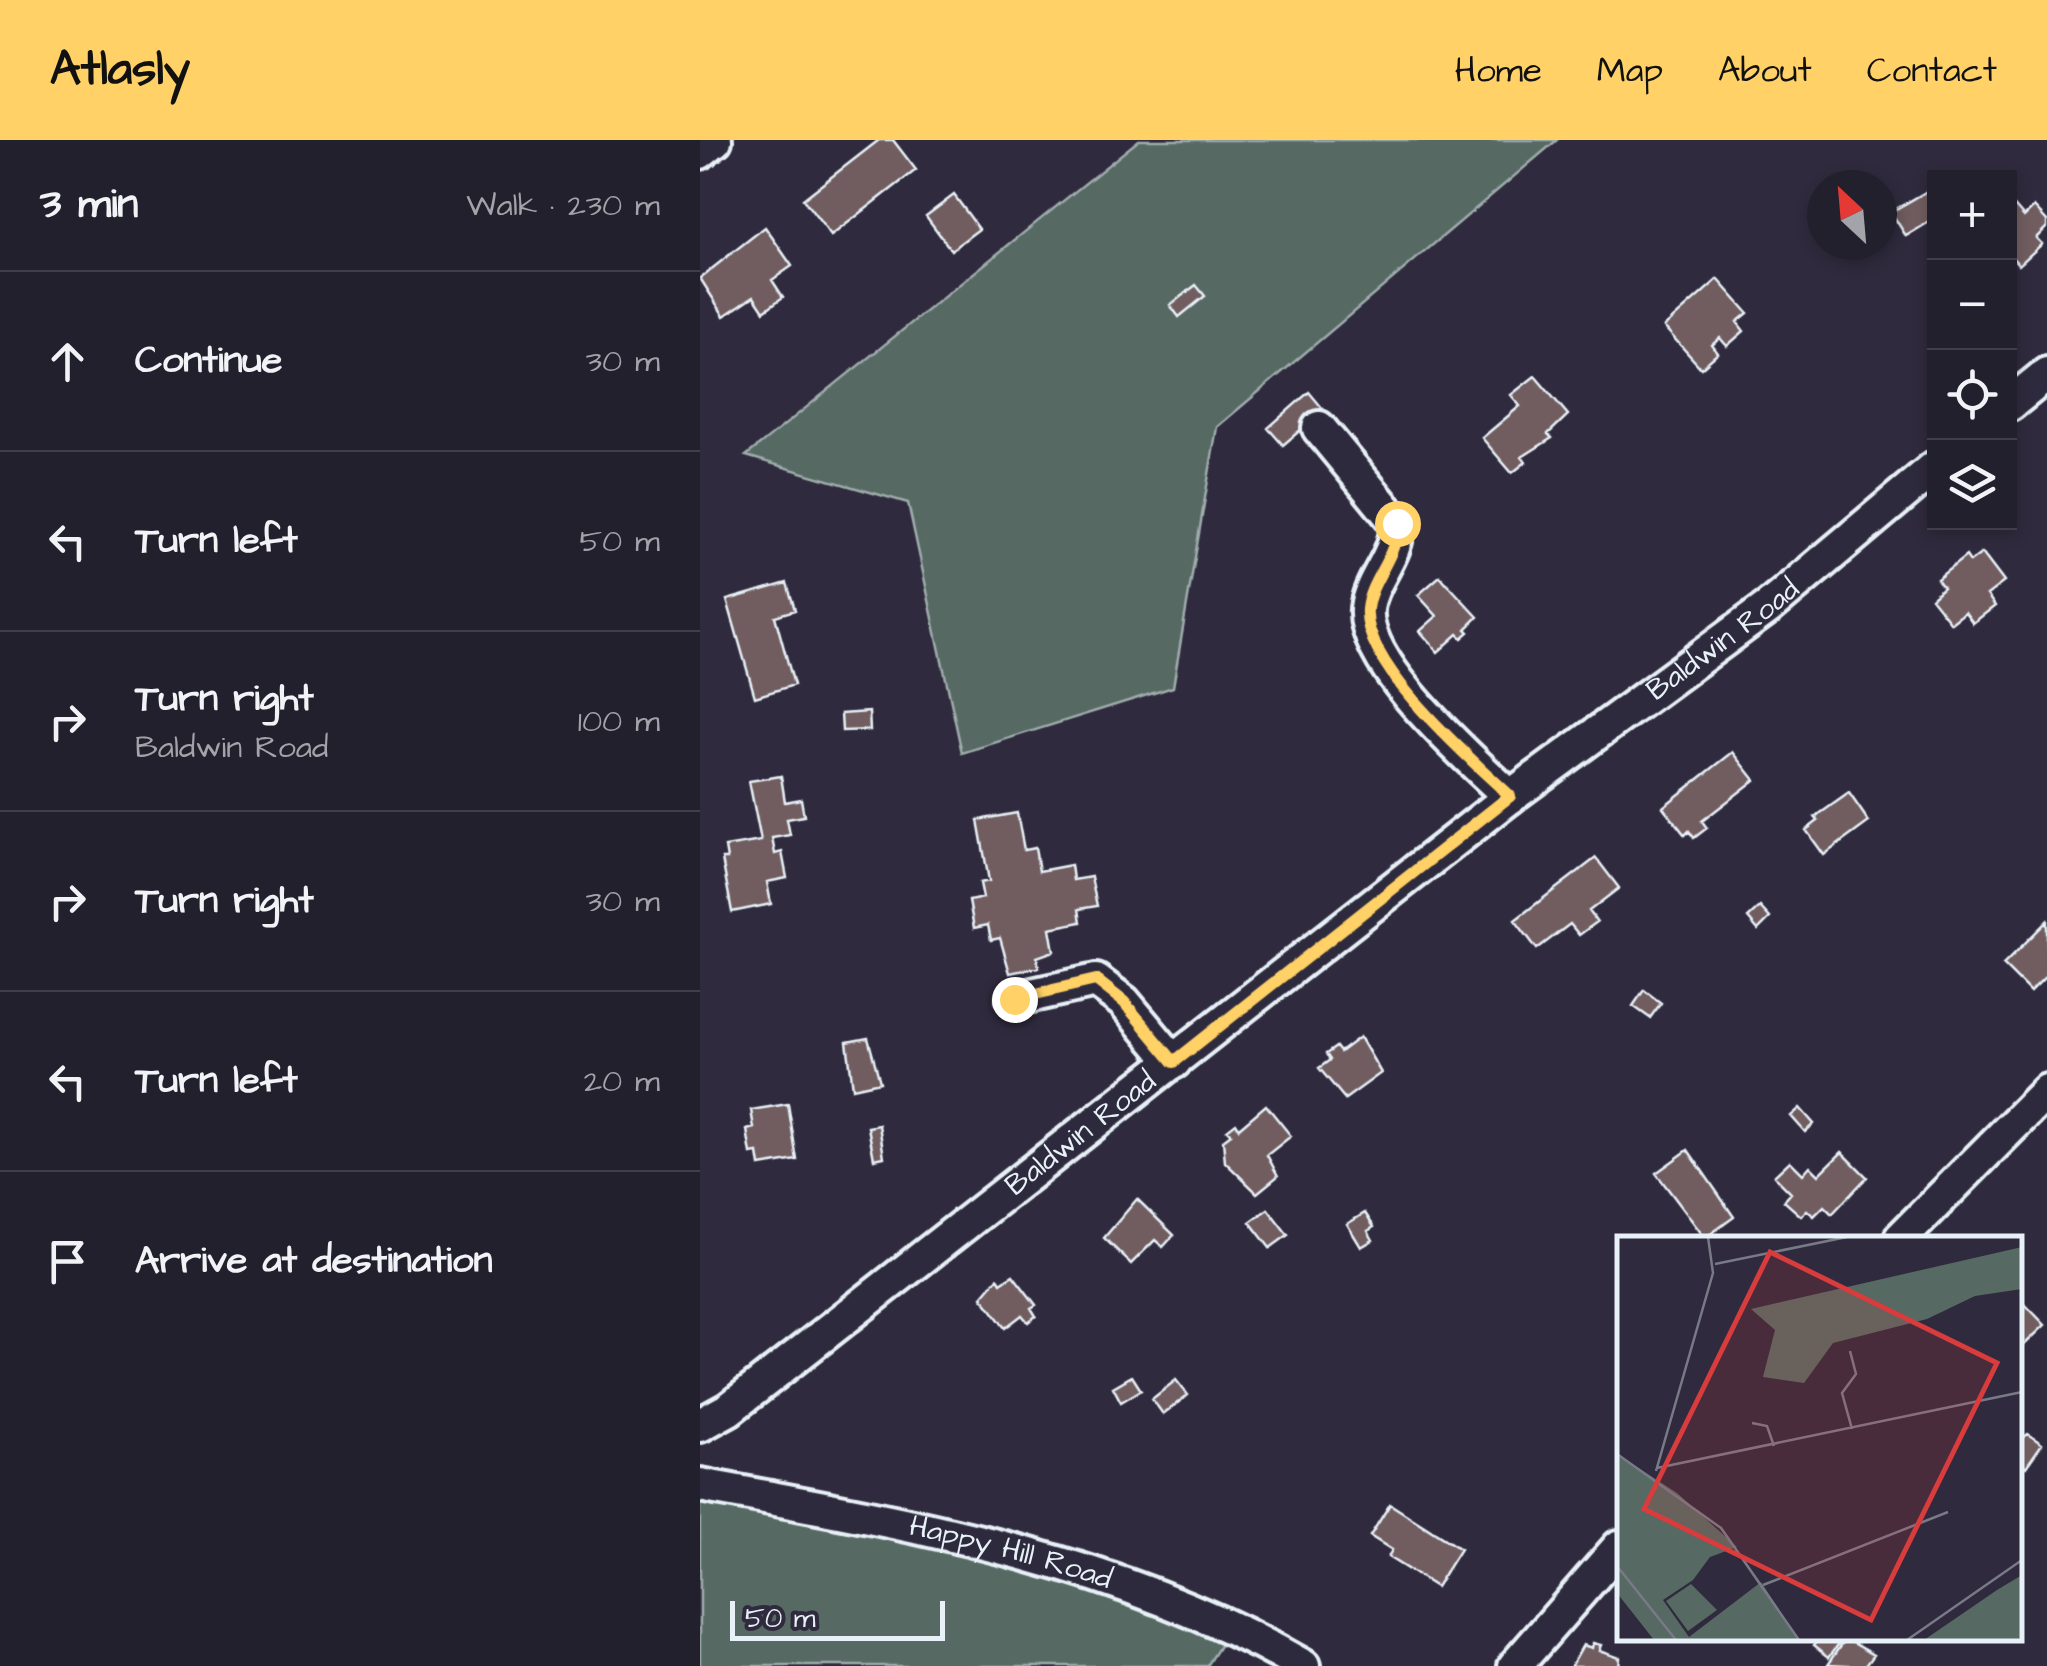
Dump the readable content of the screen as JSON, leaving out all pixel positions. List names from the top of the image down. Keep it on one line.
{"streets":{"street":["Baldwin Road","Happy Hill Road"]},"scale_bar":"50 m","north":"top left","page":{"header":"Atlasly","nav":["Home","Map","About","Contact"],"heading":["3 min","Walk · 230 m"],"map_buttons":["+","−"],"list":[["Continue","30 m"],["Turn left","50 m"],["Turn right","Baldwin Road","100 m"],["Turn right","30 m"],["Turn left","20 m"],"Arrive at destination"],"scale":"50 m"}}
